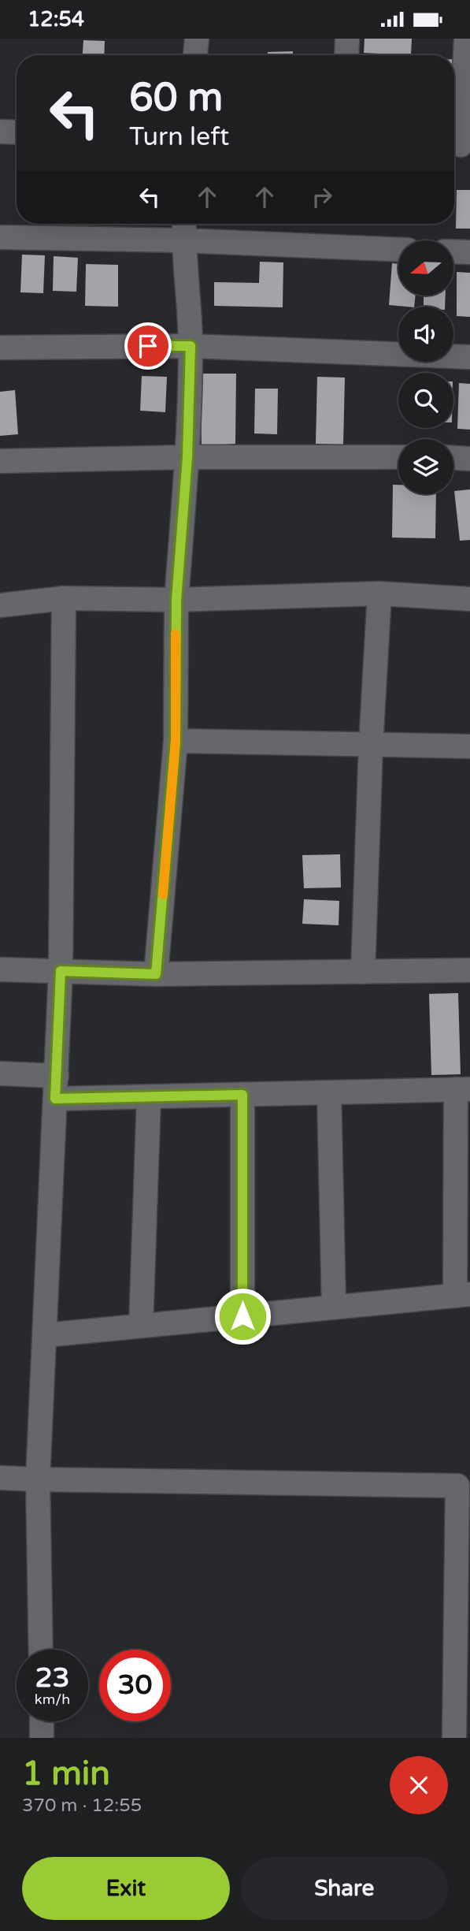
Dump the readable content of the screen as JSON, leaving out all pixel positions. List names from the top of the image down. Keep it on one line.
{"north":"left","page":{"status":"12:54","turn":["60 m","Turn left"],"speed":"23 km/h","limit":"30","heading":["1 min","370 m · 12:55"],"buttons":["Exit","Share"]}}
